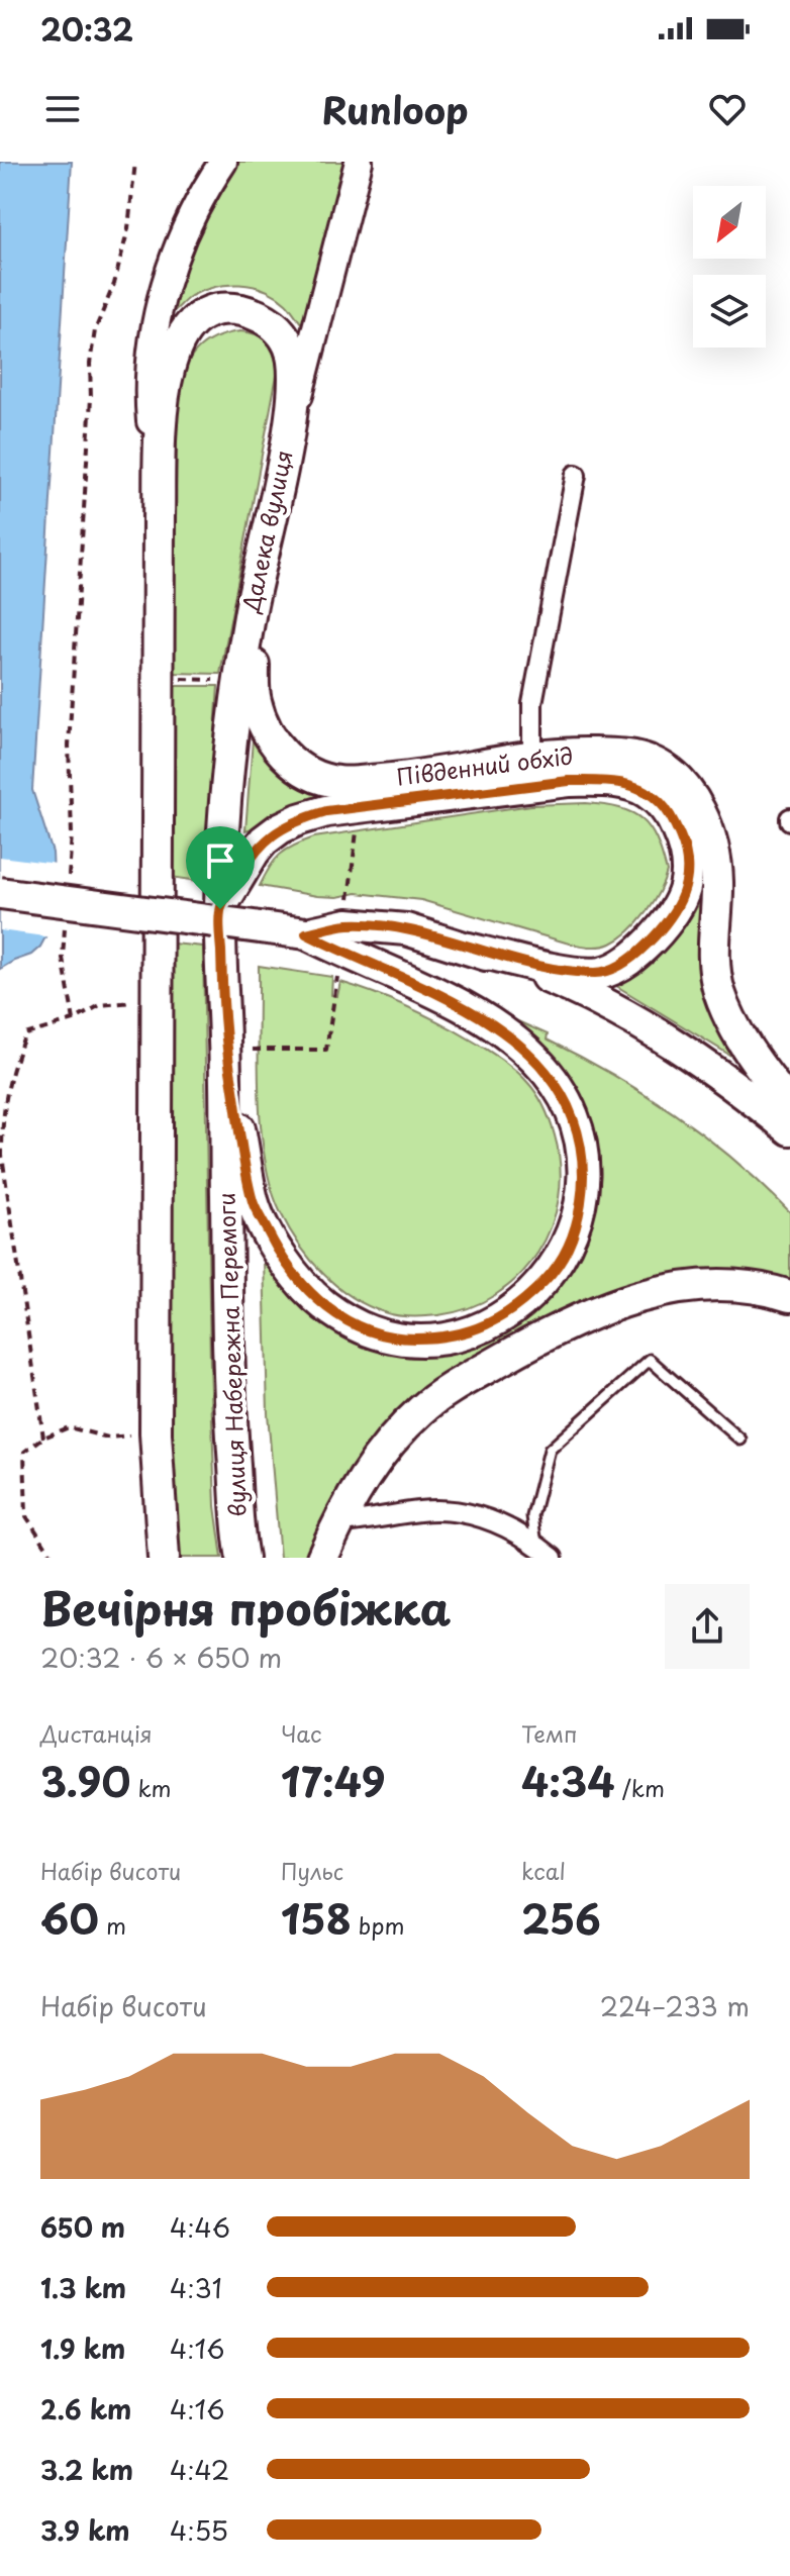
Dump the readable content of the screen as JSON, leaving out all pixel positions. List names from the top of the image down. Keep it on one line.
{"streets":{"main road":["Далека вулиця","Південний обхід","вулиця Набережна Перемоги"]},"crossings":[["Далека вулиця","Південний обхід"],["Далека вулиця","вулиця Набережна Перемоги"],["Південний обхід","вулиця Набережна Перемоги"]],"north":"bottom left","page":{"status":"20:32","header":"Runloop","heading":["Вечірня пробіжка","20:32 · 6 × 650 m"],"stats":[["Дистанція","3.90 km"],["Час","17:49"],["Темп","4:34 /km"],["Набір висоти","60 m"],["Пульс","158 bpm"],["kcal","256"]],"chart":["Набір висоти","224–233 m"],"list":[{"name":"650 m","note":"4:46"},{"name":"1.3 km","note":"4:31"},{"name":"1.9 km","note":"4:16"},{"name":"2.6 km","note":"4:16"},{"name":"3.2 km","note":"4:42"},{"name":"3.9 km","note":"4:55"}]}}
